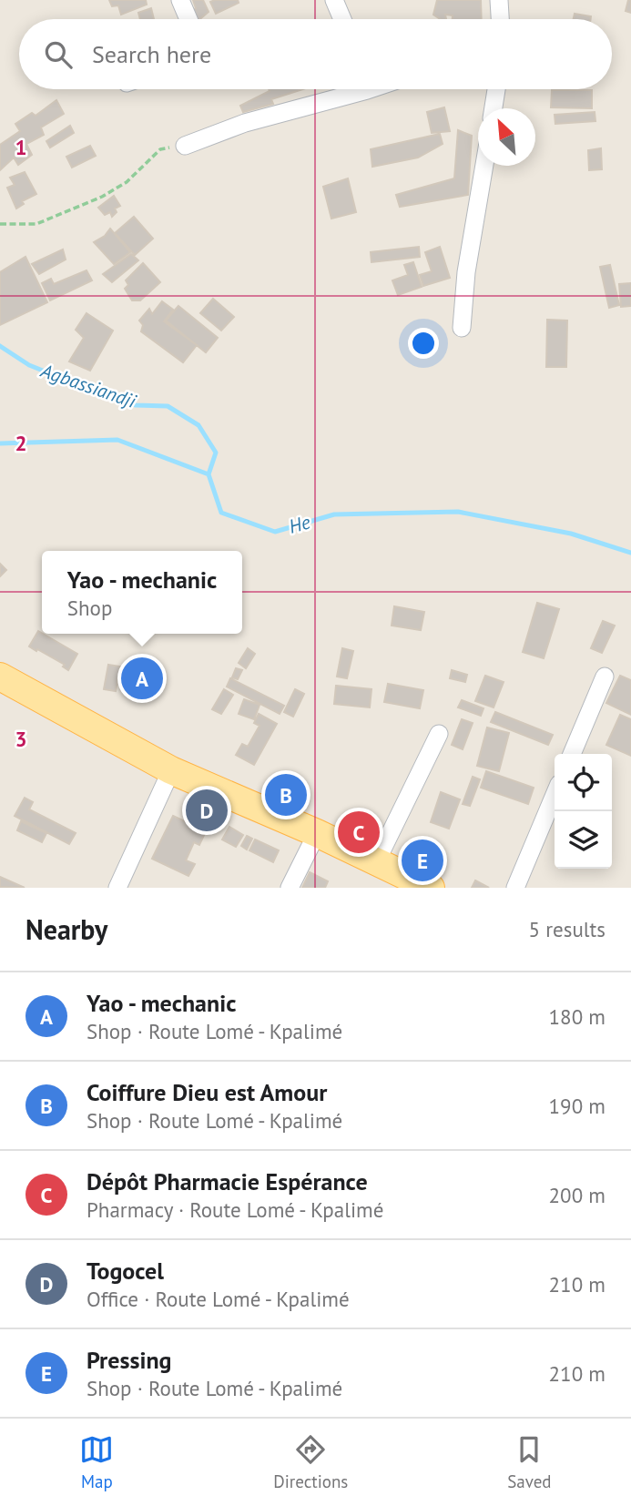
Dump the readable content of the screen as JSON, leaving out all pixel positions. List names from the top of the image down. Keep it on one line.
{"water":["Agbassiandji","He"],"north":"top left","page":{"search":"Search here","popup":["Yao - mechanic","Shop"],"pins":["A","B","D","C","E"],"heading":["Nearby","5 results"],"list":[{"mark":"A","name":"Yao - mechanic","note":"Shop · Route Lomé - Kpalimé","value":"180 m"},{"mark":"B","name":"Coiffure Dieu est Amour","note":"Shop · Route Lomé - Kpalimé","value":"190 m"},{"mark":"C","name":"Dépôt Pharmacie Espérance","note":"Pharmacy · Route Lomé - Kpalimé","value":"200 m"},{"mark":"D","name":"Togocel","note":"Office · Route Lomé - Kpalimé","value":"210 m"},{"mark":"E","name":"Pressing","note":"Shop · Route Lomé - Kpalimé","value":"210 m"}],"nav":["Map","Directions","Saved"]},"grid":{"rows":["1","2","3"]}}
